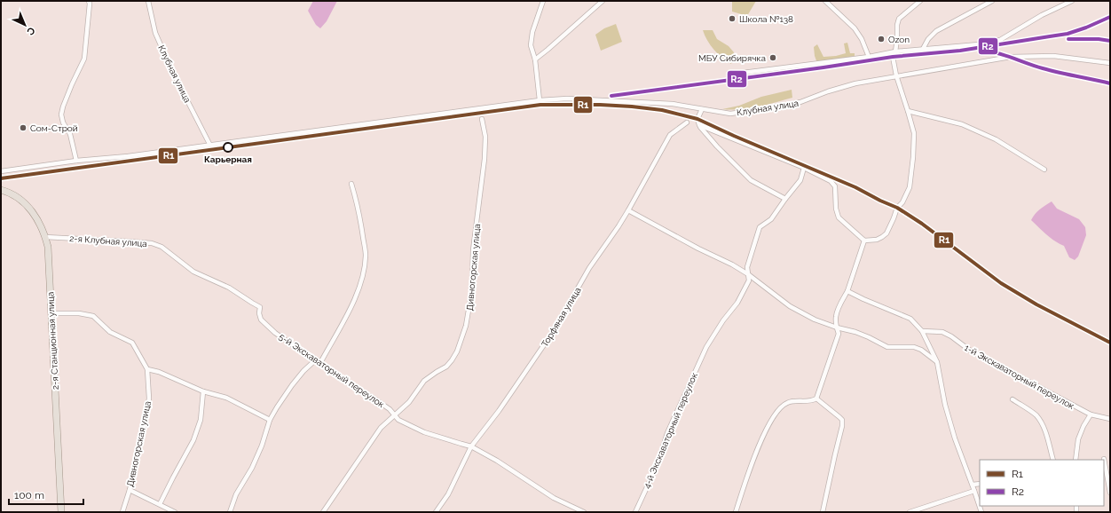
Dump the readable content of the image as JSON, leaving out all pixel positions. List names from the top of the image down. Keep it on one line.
{"streets":{"main road":["2-я Станционная улица"],"street":["Клубная улица","2-я Клубная улица","Дивногорская улица","Торфяная улица","5-й Экскаваторный переулок","1-й Экскаваторный переулок","4-й Экскаваторный переулок"]},"crossings":[["2-я Клубная улица","2-я Станционная улица"],["2-я Клубная улица","5-й Экскаваторный переулок"],["Дивногорская улица","2-я Станционная улица"],["Дивногорская улица","5-й Экскаваторный переулок"],["Торфяная улица","5-й Экскаваторный переулок"]],"places":["Школа №138","Ozon","МБУ Сибирячка","Сом-Строй","Карьерная"],"lines":["transit line R2","transit line R1"],"legend":["R1","R2"],"scale_bar":"100 m","north":"bottom right"}
